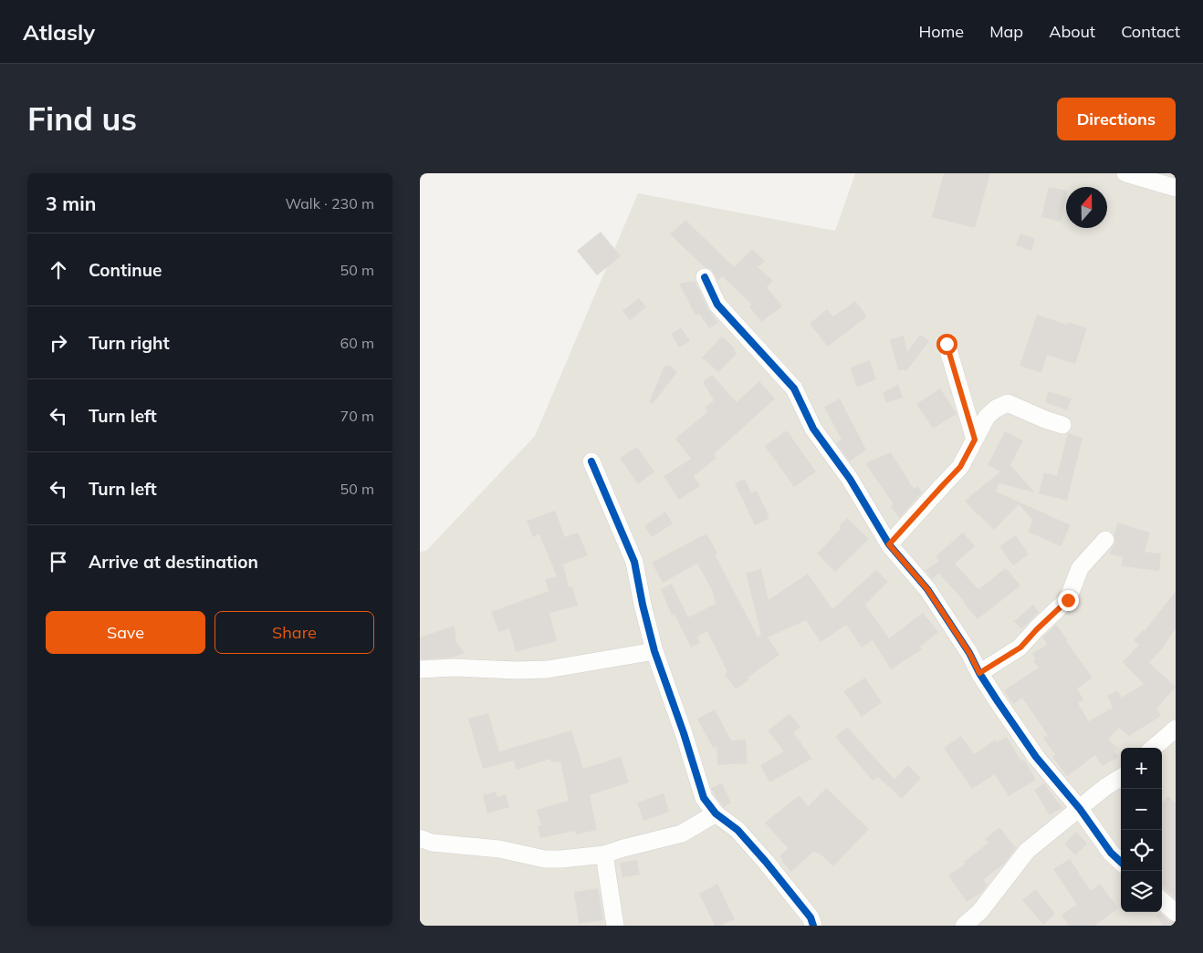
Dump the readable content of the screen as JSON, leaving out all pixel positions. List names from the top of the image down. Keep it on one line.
{"north":"top","page":{"header":"Atlasly","nav":["Home","Map","About","Contact"],"buttons":["Directions",["Save","Share"]],"title":"Find us","heading":["3 min","Walk · 230 m"],"list":[["Continue","50 m"],["Turn right","60 m"],["Turn left","70 m"],["Turn left","50 m"],"Arrive at destination"],"map_buttons":["+","−"]}}
